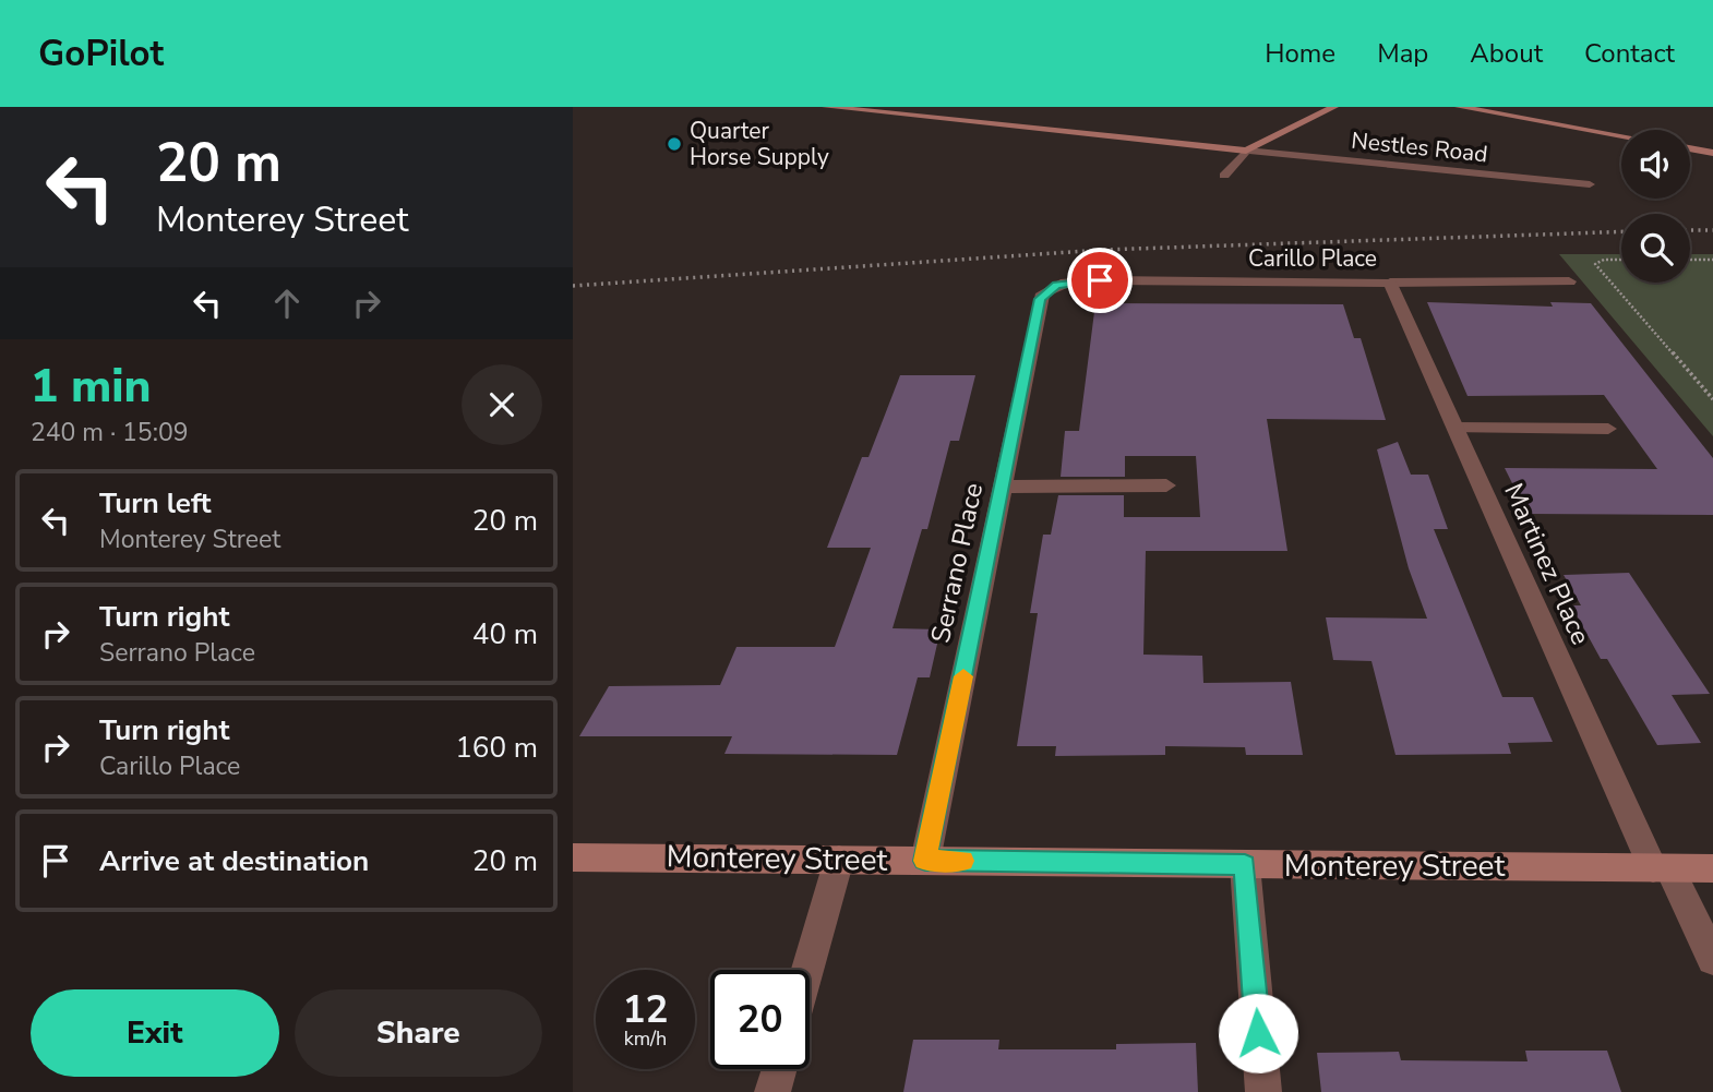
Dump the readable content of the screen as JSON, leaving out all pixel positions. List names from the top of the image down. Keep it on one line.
{"streets":{"street":["Nestles Road","Carillo Place","Serrano Place","Martinez Place","Monterey Street"]},"crossings":[["Carillo Place","Serrano Place"],["Carillo Place","Martinez Place"],["Serrano Place","Monterey Street"],["Martinez Place","Monterey Street"]],"places":["Quarter Horse Supply"],"page":{"header":"GoPilot","nav":["Home","Map","About","Contact"],"turn":["20 m","Monterey Street"],"heading":["1 min","240 m · 15:09"],"list":[{"name":"Turn left","note":"Monterey Street","value":"20 m"},{"name":"Turn right","note":"Serrano Place","value":"40 m"},{"name":"Turn right","note":"Carillo Place","value":"160 m"},{"name":"Arrive at destination","value":"20 m"}],"speed":"12 km/h","limit":"20","buttons":["Exit","Share"]}}
